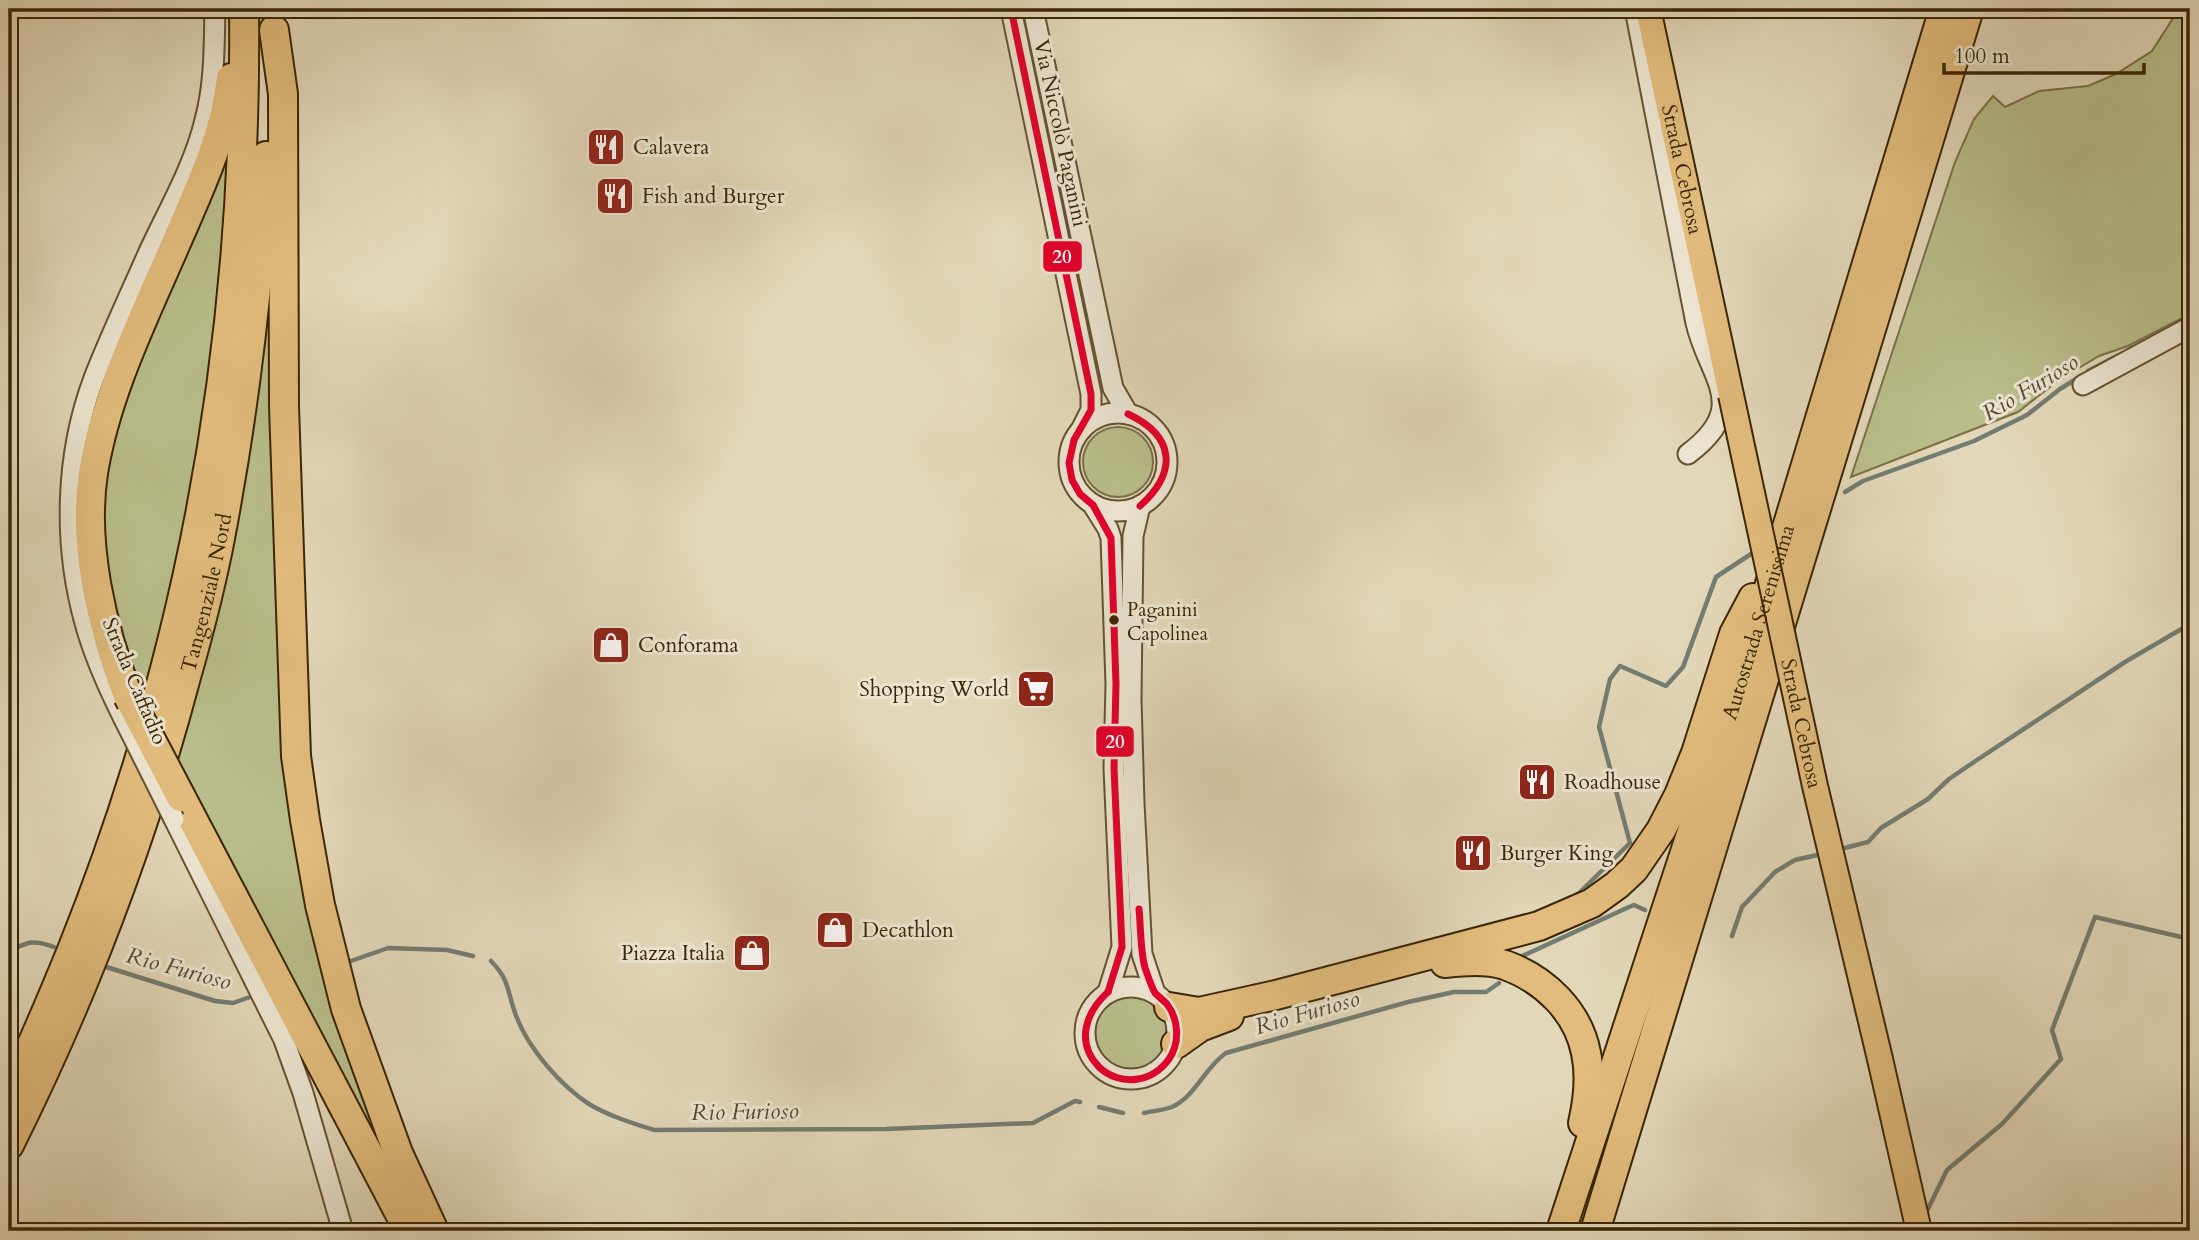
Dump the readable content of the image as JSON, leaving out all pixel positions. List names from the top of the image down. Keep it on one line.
{"streets":{"highway":["Tangenziale Nord","Autostrada Serenissima"],"main road":["Strada Cebrosa"],"street":["Via Niccolò Paganini","Strada Caffadio"]},"water":["Rio Furioso"],"places":{"restaurant":["Calavera","Fish and Burger","Roadhouse","Burger King"],"other":["Paganini Capolinea"],"shop":["Conforama","Decathlon","Piazza Italia"],"supermarket":["Shopping World"]},"lines":["transit line 20"],"scale_bar":"100 m"}
